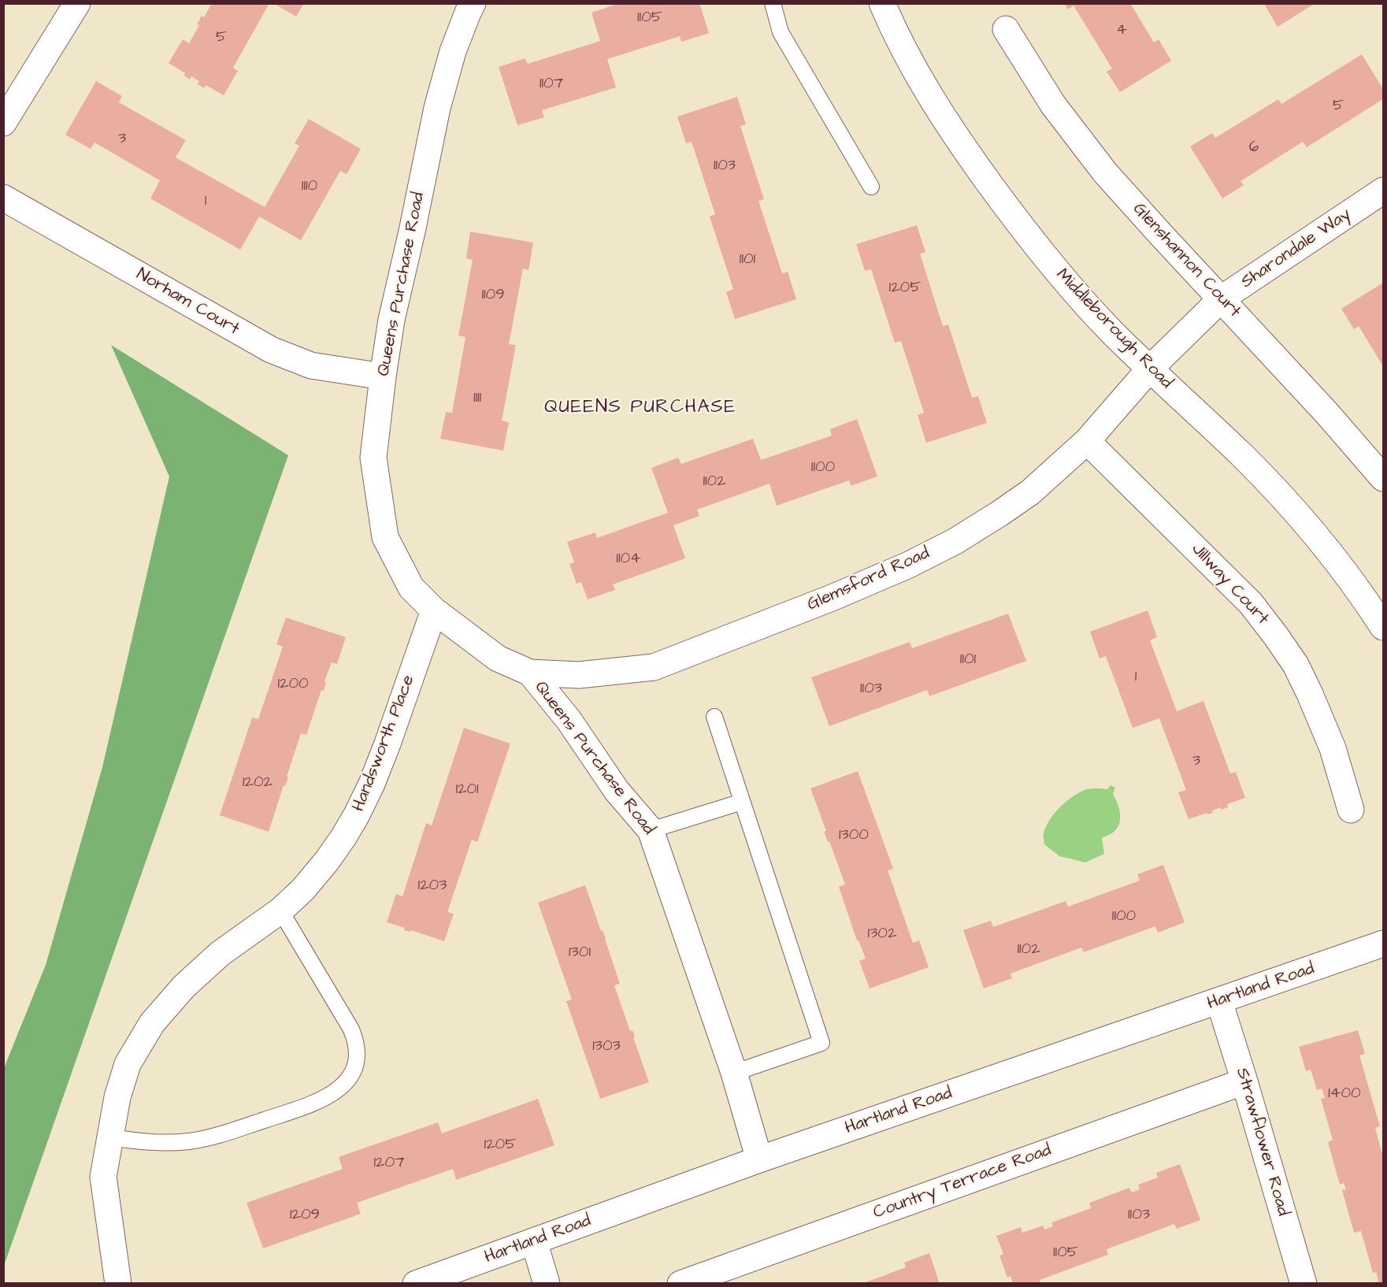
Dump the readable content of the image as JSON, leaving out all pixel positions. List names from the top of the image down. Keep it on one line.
{"streets":{"street":["Sharondale Way","Glenshannon Court","Queens Purchase Road","Norham Court","Middleborough Road","Glemsford Road","Jillway Court","Handsworth Place","Hartland Road","Strawflower Road","Country Terrace Road"]},"crossings":[["Sharondale Way","Glenshannon Court"],["Sharondale Way","Middleborough Road"],["Sharondale Way","Glemsford Road"],["Queens Purchase Road","Norham Court"],["Queens Purchase Road","Glemsford Road"],["Queens Purchase Road","Handsworth Place"],["Queens Purchase Road","Hartland Road"],["Middleborough Road","Glemsford Road"],["Glemsford Road","Jillway Court"],["Hartland Road","Strawflower Road"],["Strawflower Road","Country Terrace Road"]],"districts":["QUEENS PURCHASE"],"house_numbers":["1105","4","5","1107","5","3","6","1103","1110","1","1101","1205","1109","1111","1100","1102","1104","1101","1","1200","1103","3","1202","1201","1300","1203","1100","1302","1102","1301","1303","1400","1205","1207","1209","1103","1105"]}
